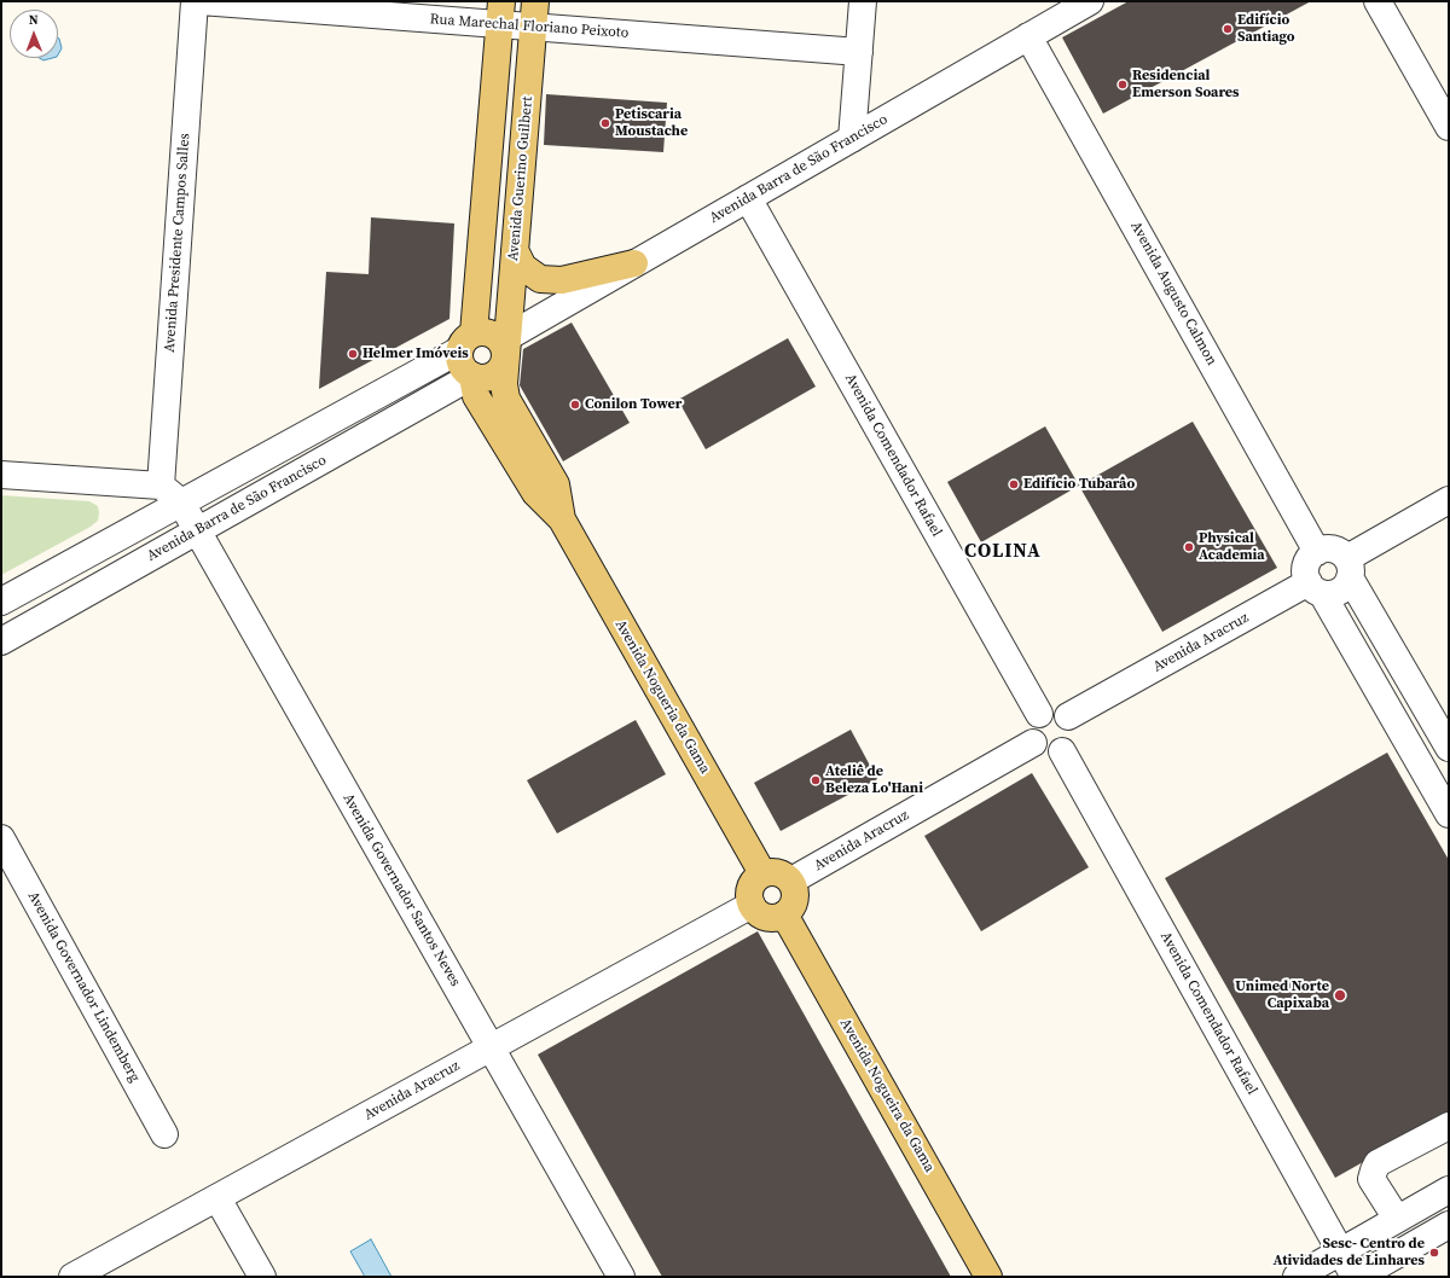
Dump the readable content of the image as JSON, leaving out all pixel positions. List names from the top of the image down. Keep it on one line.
{"streets":{"main road":["Avenida Guerino Guilbert","Avenida Nogueria da Gama","Avenida Nogueira da Gama"],"street":["Rua Marechal Floriano Peixoto","Avenida Barra de São Francisco","Avenida Presidente Campos Salles","Avenida Augusto Calmon","Avenida Comendador Rafael","Avenida Aracruz","Avenida Governador Santos Neves","Avenida Governador Lindemberg"]},"crossings":[["Rua Marechal Floriano Peixoto","Avenida Guerino Guilbert"],["Avenida Barra de São Francisco","Avenida Guerino Guilbert"],["Avenida Barra de São Francisco","Avenida Augusto Calmon"],["Avenida Barra de São Francisco","Avenida Comendador Rafael"],["Avenida Barra de São Francisco","Avenida Nogueria da Gama"],["Avenida Barra de São Francisco","Avenida Governador Santos Neves"],["Avenida Guerino Guilbert","Avenida Nogueria da Gama"],["Avenida Augusto Calmon","Avenida Aracruz"],["Avenida Comendador Rafael","Avenida Aracruz"],["Avenida Aracruz","Avenida Nogueria da Gama"],["Avenida Aracruz","Avenida Governador Santos Neves"],["Avenida Aracruz","Avenida Nogueira da Gama"],["Avenida Nogueria da Gama","Avenida Nogueira da Gama"]],"districts":["COLINA"],"places":["Edifício Santiago","Residencial Emerson Soares","Petiscaria Moustache","Helmer Imóveis","Conilon Tower","Edifício Tubarâo","Physical Academia","Ateliê de Beleza Lo'Hani","Unimed Norte Capixaba","Sesc- Centro de Atividades de Linhares"],"north":"top"}
